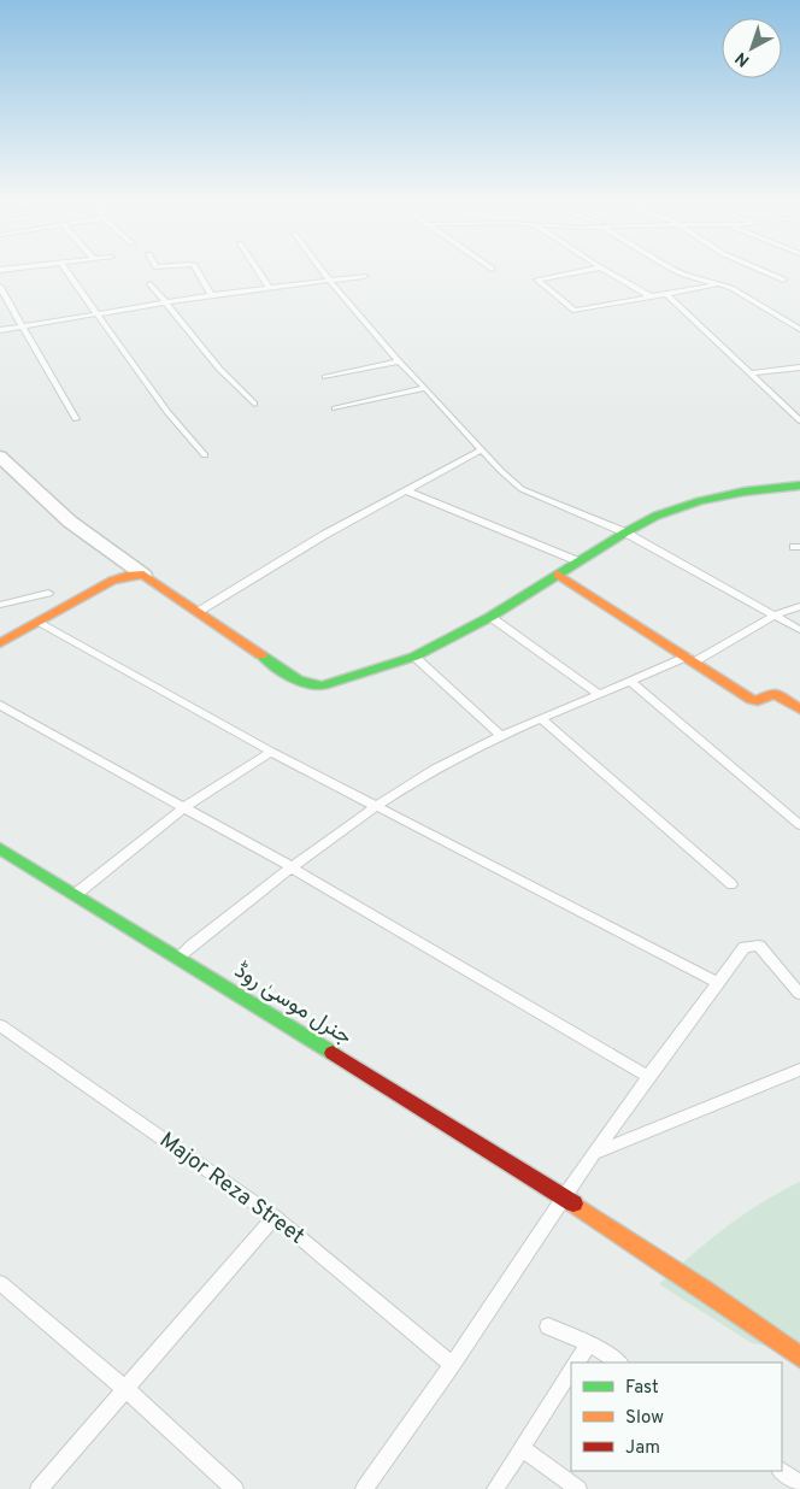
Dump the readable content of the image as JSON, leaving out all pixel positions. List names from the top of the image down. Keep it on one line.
{"streets":{"street":["جنرل موسیٰ روڈ"],"lane":["Major Reza Street"]},"legend":["Fast","Slow","Jam"],"north":"bottom left"}
